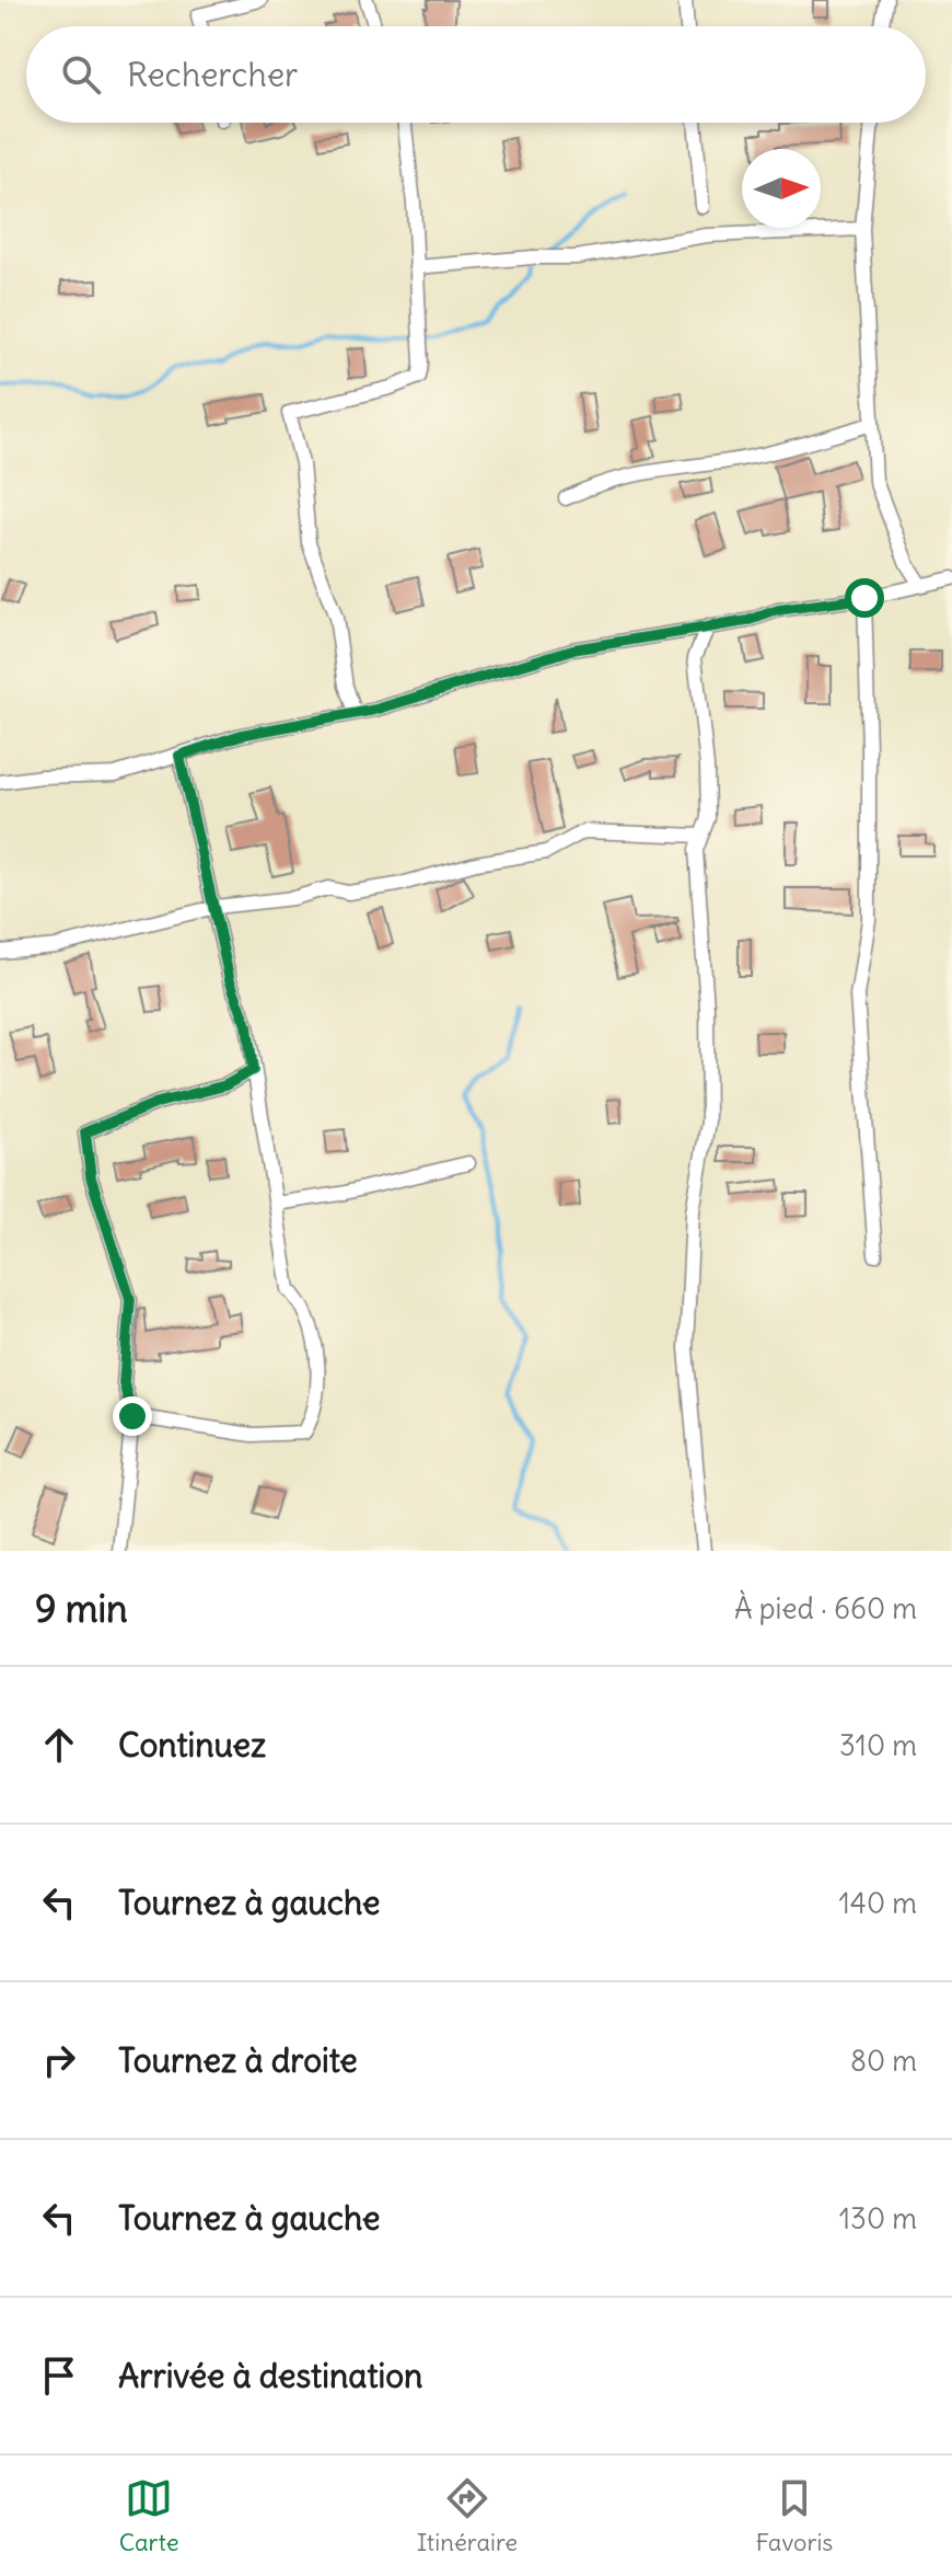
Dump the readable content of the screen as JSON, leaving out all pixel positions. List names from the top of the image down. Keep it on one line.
{"north":"right","page":{"search":"Rechercher","heading":["9 min","À pied · 660 m"],"list":[["Continuez","310 m"],["Tournez à gauche","140 m"],["Tournez à droite","80 m"],["Tournez à gauche","130 m"],"Arrivée à destination"],"nav":["Carte","Itinéraire","Favoris"]}}
